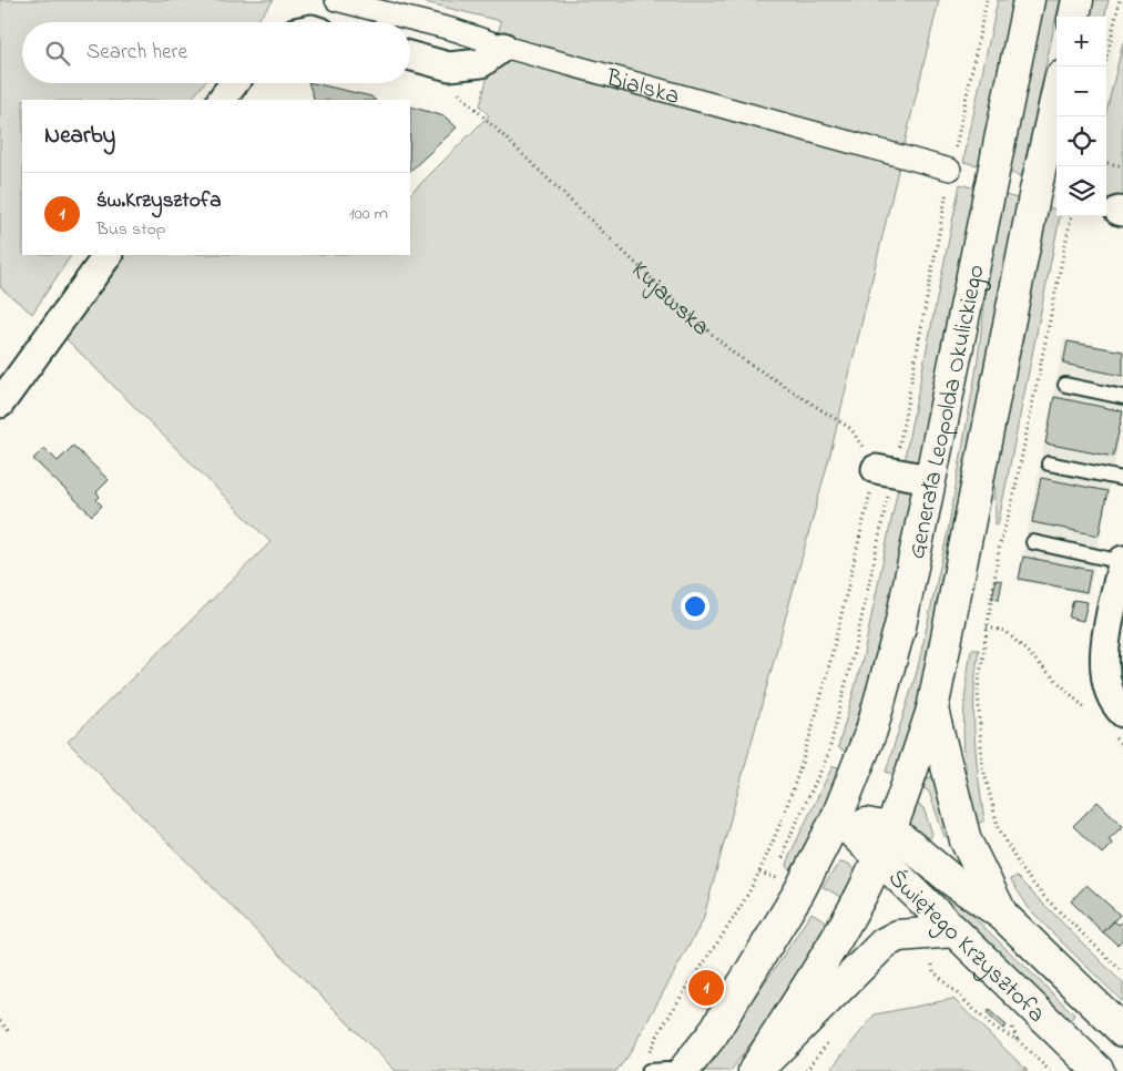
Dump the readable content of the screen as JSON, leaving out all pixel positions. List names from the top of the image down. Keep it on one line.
{"streets":{"main road":["Generała Leopolda Okulickiego","Świętego Krzysztofa"],"street":["Bialska"],"path":["Kujawska"]},"crossings":[["Generała Leopolda Okulickiego","Świętego Krzysztofa"]],"page":{"map_buttons":["+","−"],"search":"Search here","heading":"Nearby","list":[{"mark":"1","name":"św.Krzysztofa","note":"Bus stop","value":"100 m"}],"pins":"1"}}
